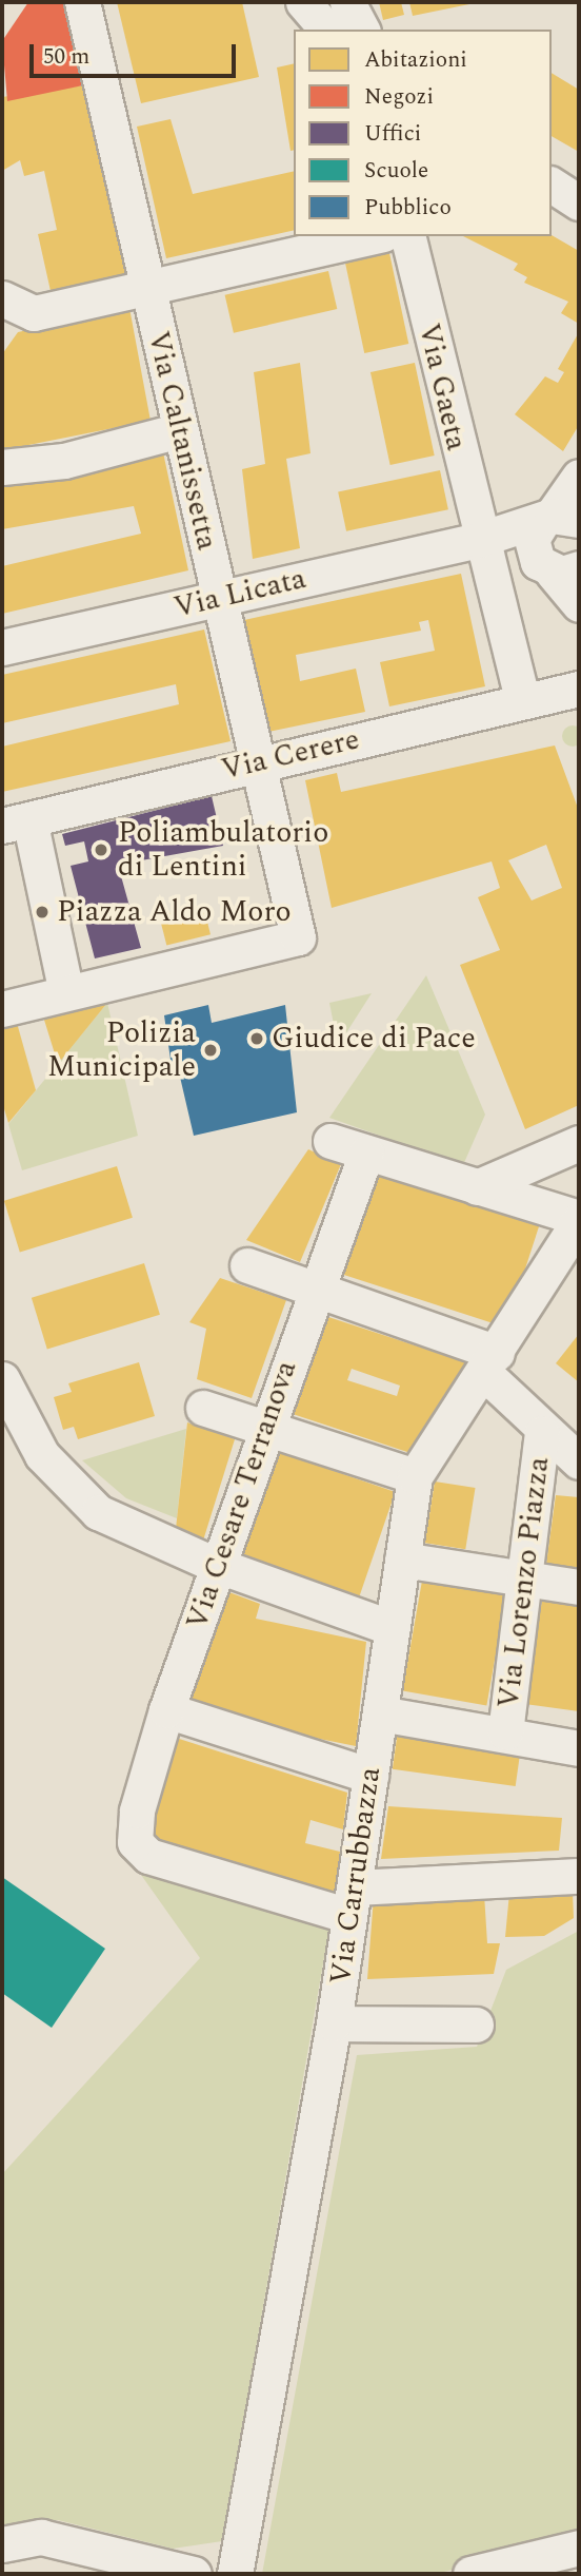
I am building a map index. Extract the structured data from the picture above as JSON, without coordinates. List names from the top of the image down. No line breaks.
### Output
{"streets":{"street":["Via Gaeta","Via Caltanissetta","Via Licata","Via Cerere","Via Cesare Terranova","Via Lorenzo Piazza","Via Carrubbazza"]},"crossings":[["Via Gaeta","Via Licata"],["Via Gaeta","Via Cerere"],["Via Caltanissetta","Via Licata"],["Via Caltanissetta","Via Cerere"],["Via Cesare Terranova","Via Carrubbazza"]],"places":["Poliambulatorio di Lentini","Piazza Aldo Moro","Giudice di Pace","Polizia Municipale"],"legend":["Abitazioni","Negozi","Uffici","Scuole","Pubblico"],"scale_bar":"50 m"}
